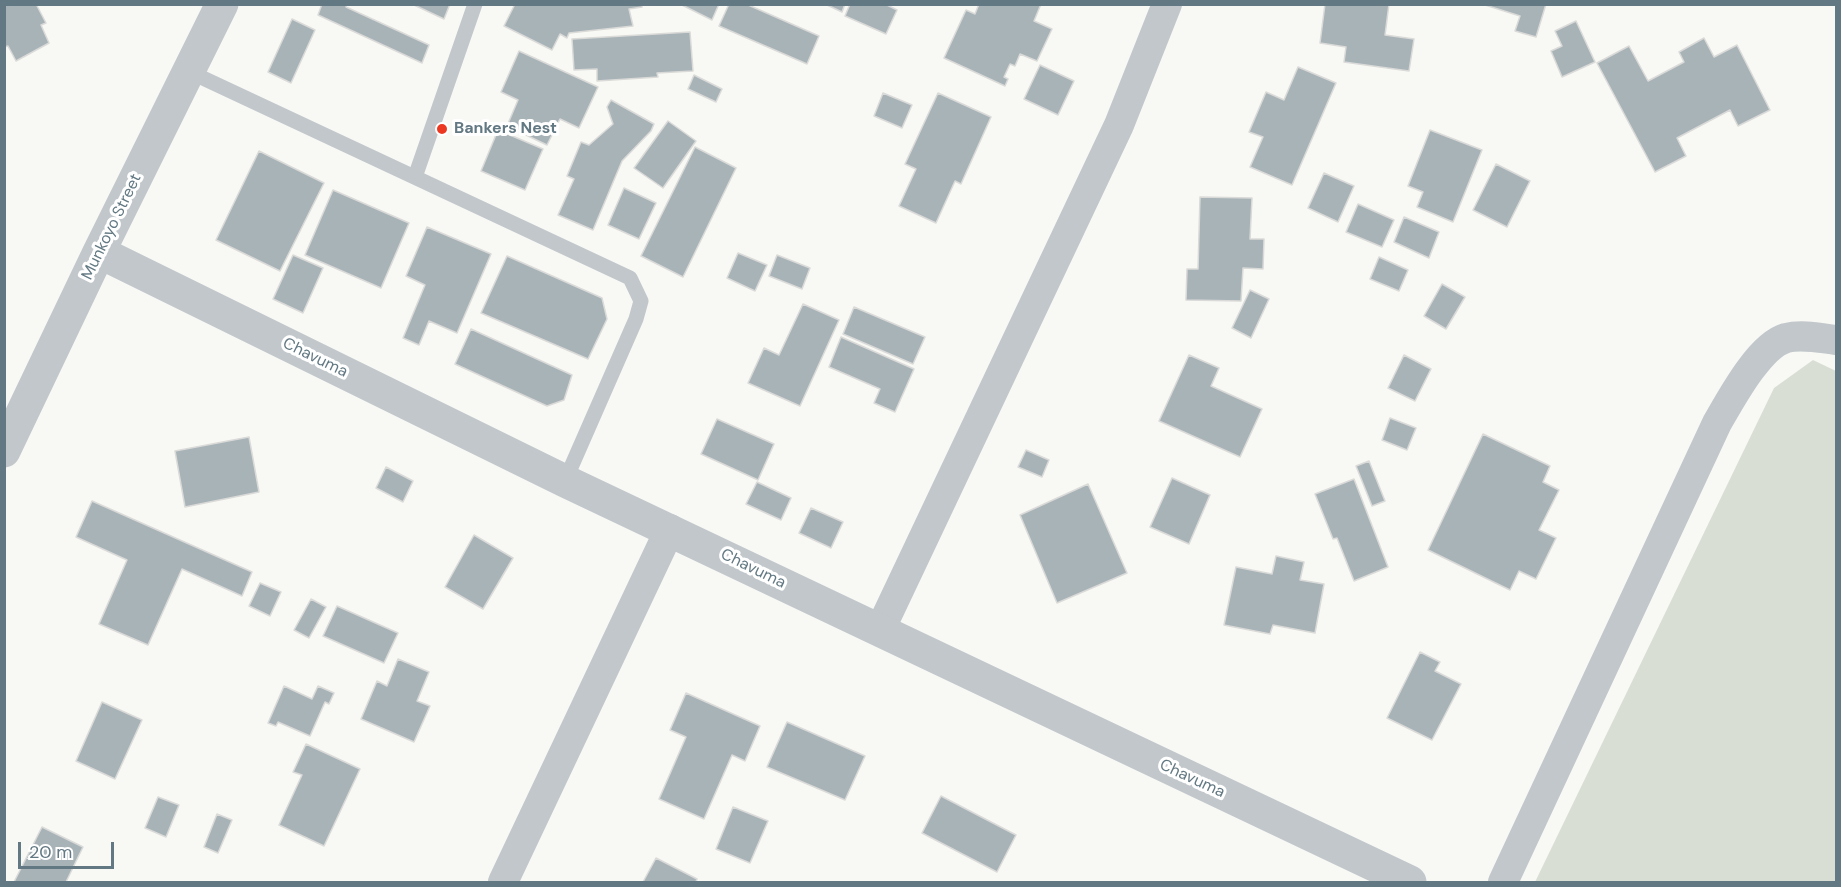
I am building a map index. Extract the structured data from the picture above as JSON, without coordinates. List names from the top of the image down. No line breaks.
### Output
{"streets":{"street":["Munkoyo Street","Chavuma"]},"crossings":[["Munkoyo Street","Chavuma"]],"places":["Bankers Nest"],"scale_bar":"20 m"}
